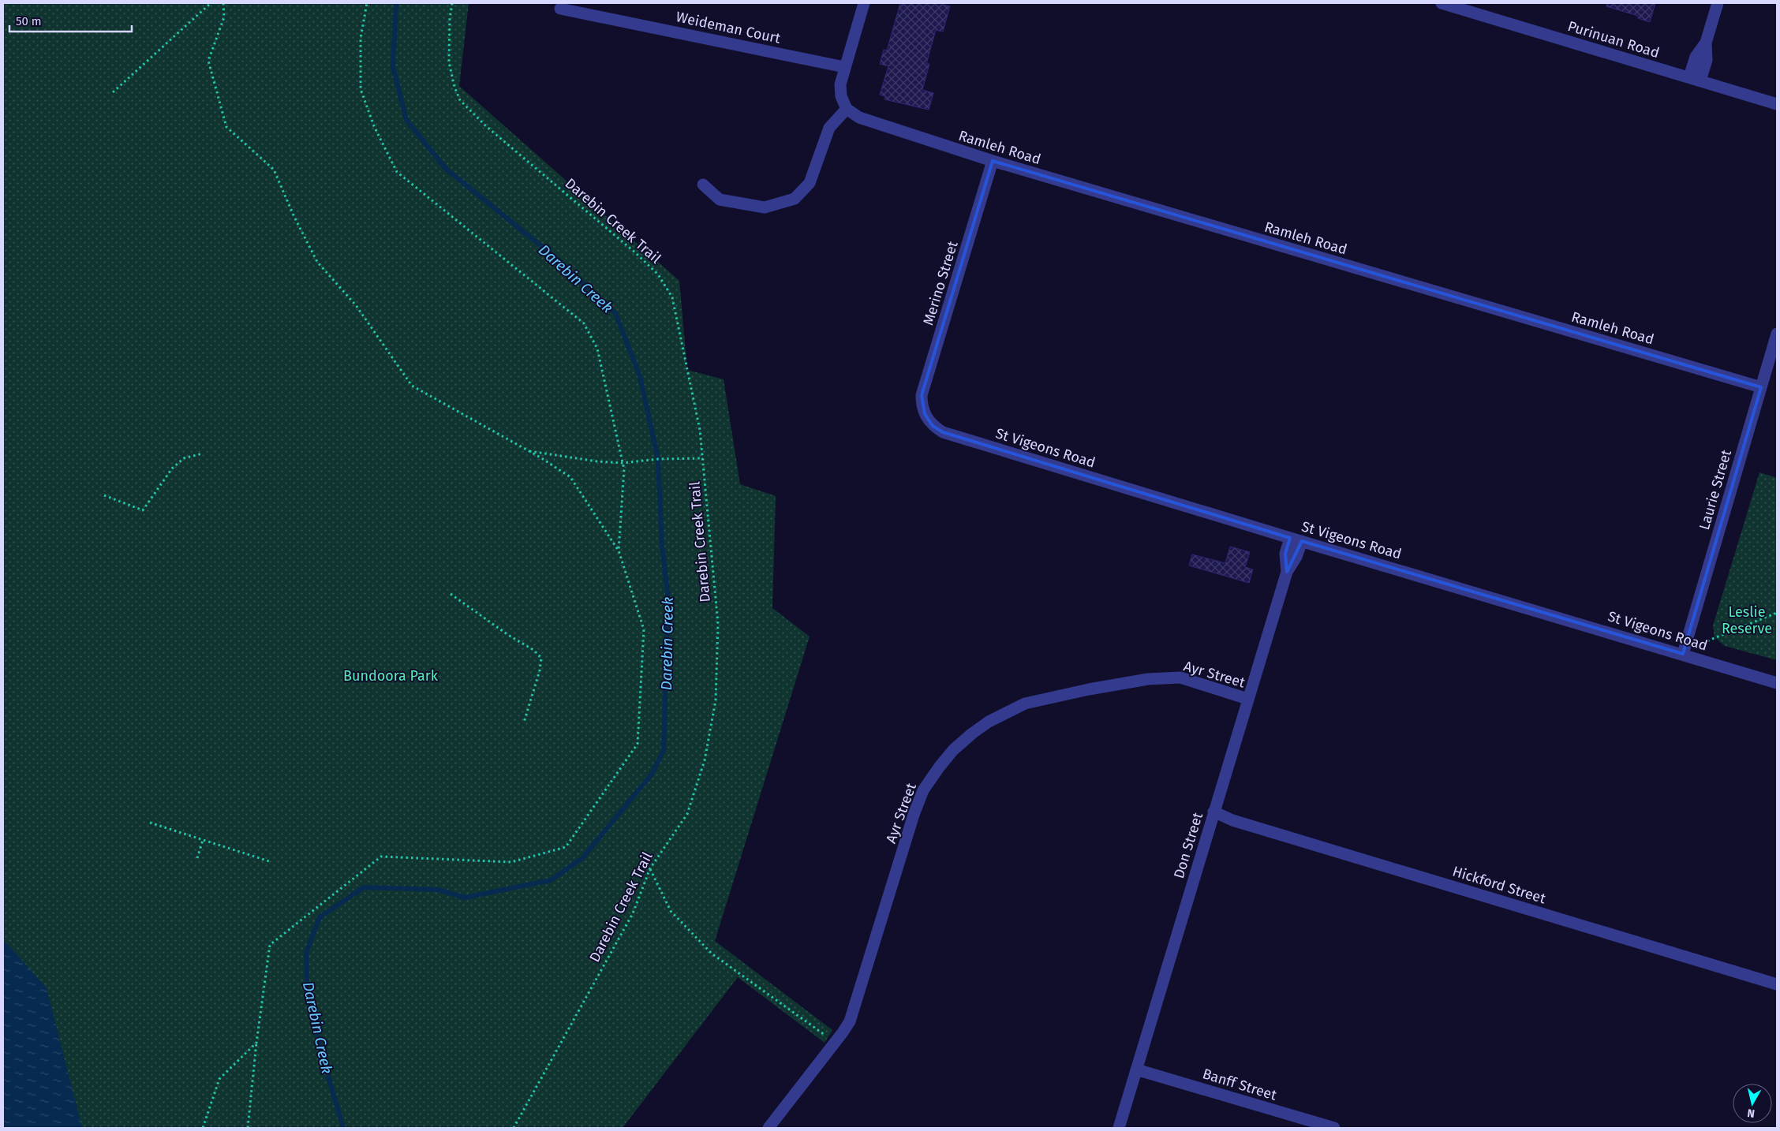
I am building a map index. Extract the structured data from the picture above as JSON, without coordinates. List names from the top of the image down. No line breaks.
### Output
{"streets":{"street":["Weideman Court","Purinuan Road","Ramleh Road","Merino Street","St Vigeons Road","Laurie Street","Ayr Street","Don Street","Hickford Street","Banff Street"],"path":["Darebin Creek Trail"]},"crossings":[["Ramleh Road","Merino Street"],["Ramleh Road","Laurie Street"],["Merino Street","St Vigeons Road"],["St Vigeons Road","Laurie Street"],["St Vigeons Road","Don Street"],["Ayr Street","Don Street"],["Don Street","Hickford Street"],["Don Street","Banff Street"]],"water":["Darebin Creek"],"parks":["Leslie Reserve","Bundoora Park"],"scale_bar":"50 m","north":"bottom"}
